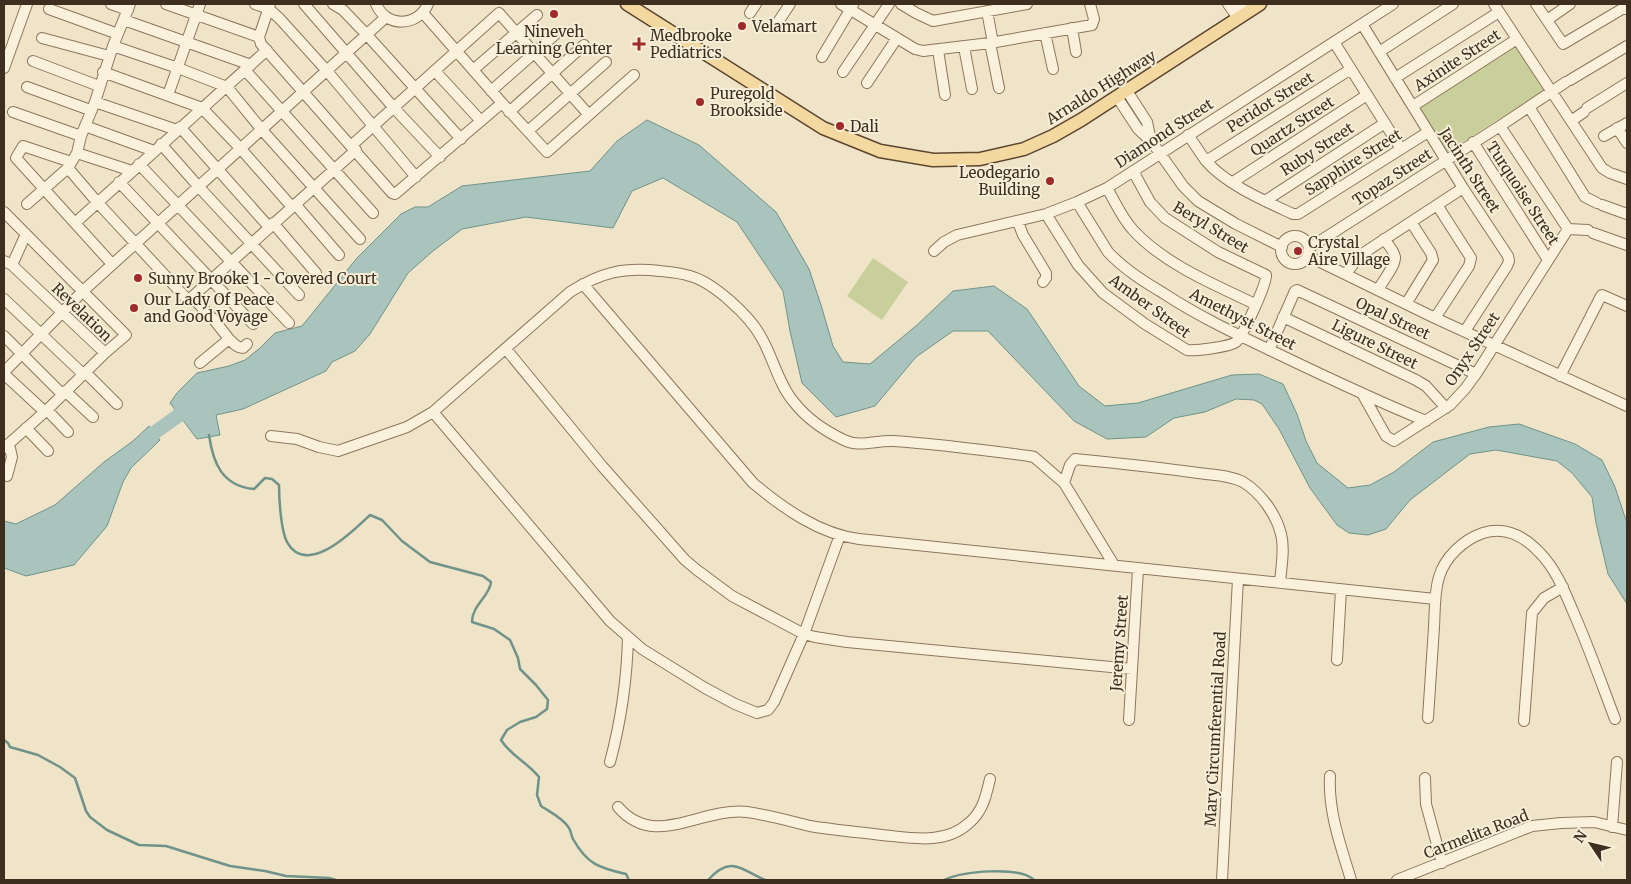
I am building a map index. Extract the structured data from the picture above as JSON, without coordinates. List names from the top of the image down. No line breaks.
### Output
{"streets":{"main road":["Arnaldo Highway"],"street":["Axinite Street","Peridot Street","Quartz Street","Diamond Street","Ruby Street","Sapphire Street","Jacinth Street","Topaz Street","Turquoise Street","Beryl Street","Amber Street","Revelation","Opal Street","Amethyst Street","Ligure Street","Onyx Street","Jeremy Street","Mary Circumferential Road","Carmelita Road"]},"crossings":[["Axinite Street","Jacinth Street"],["Diamond Street","Jacinth Street"],["Diamond Street","Beryl Street"],["Diamond Street","Amber Street"],["Diamond Street","Amethyst Street"],["Ruby Street","Sapphire Street"],["Sapphire Street","Jacinth Street"],["Jacinth Street","Topaz Street"],["Topaz Street","Turquoise Street"],["Turquoise Street","Onyx Street"],["Amber Street","Amethyst Street"],["Opal Street","Ligure Street"],["Opal Street","Onyx Street"],["Amethyst Street","Onyx Street"],["Ligure Street","Onyx Street"]],"places":{"other":["Nineveh Learning Center","Velamart","Puregold Brookside","Dali","Leodegario Building","Crystal Aire Village","Sunny Brooke 1 - Covered Court","Our Lady Of Peace and Good Voyage"],"health":["Medbrooke Pediatrics"]},"north":"top left"}
